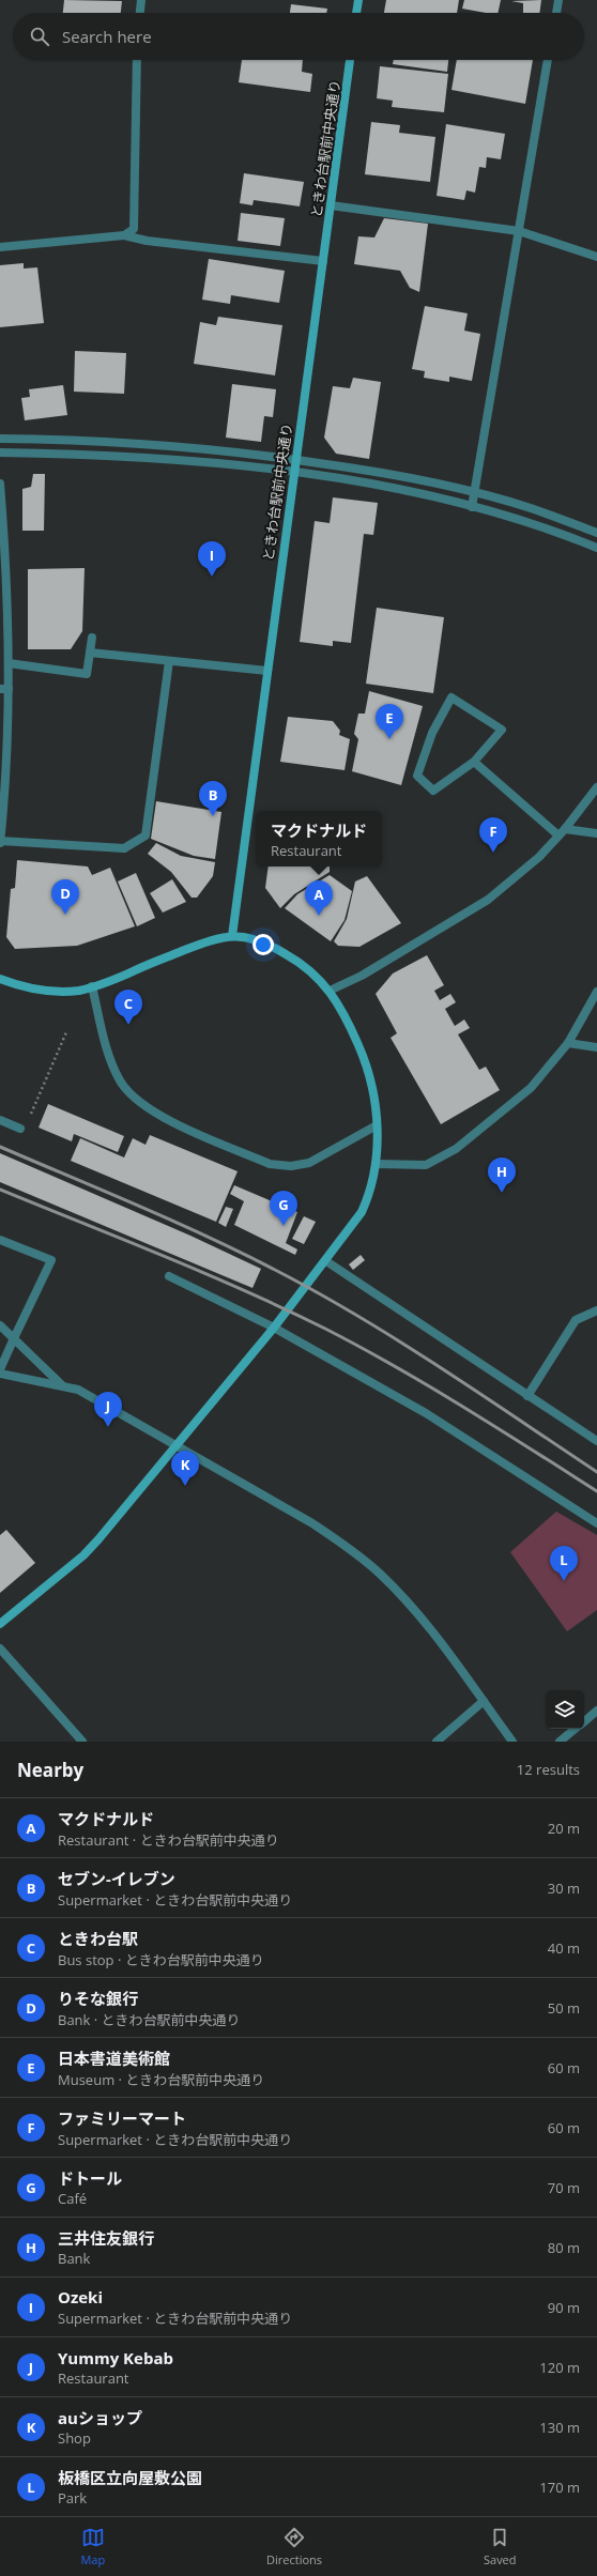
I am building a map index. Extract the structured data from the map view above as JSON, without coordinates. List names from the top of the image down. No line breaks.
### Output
{"streets":{"street":["ときわ台駅前中央通り"]},"page":{"search":"Search here","pins":["I","E","B","F","D","A","C","H","G","J","K","L"],"popup":["マクドナルド","Restaurant"],"heading":["Nearby","12 results"],"list":[{"mark":"A","name":"マクドナルド","note":"Restaurant · ときわ台駅前中央通り","value":"20 m"},{"mark":"B","name":"セブン-イレブン","note":"Supermarket · ときわ台駅前中央通り","value":"30 m"},{"mark":"C","name":"ときわ台駅","note":"Bus stop · ときわ台駅前中央通り","value":"40 m"},{"mark":"D","name":"りそな銀行","note":"Bank · ときわ台駅前中央通り","value":"50 m"},{"mark":"E","name":"日本書道美術館","note":"Museum · ときわ台駅前中央通り","value":"60 m"},{"mark":"F","name":"ファミリーマート","note":"Supermarket · ときわ台駅前中央通り","value":"60 m"},{"mark":"G","name":"ドトール","note":"Café","value":"70 m"},{"mark":"H","name":"三井住友銀行","note":"Bank","value":"80 m"},{"mark":"I","name":"Ozeki","note":"Supermarket · ときわ台駅前中央通り","value":"90 m"},{"mark":"J","name":"Yummy Kebab","note":"Restaurant","value":"120 m"},{"mark":"K","name":"auショップ","note":"Shop","value":"130 m"},{"mark":"L","name":"板橋区立向屋敷公園","note":"Park","value":"170 m"}],"nav":["Map","Directions","Saved"]}}
